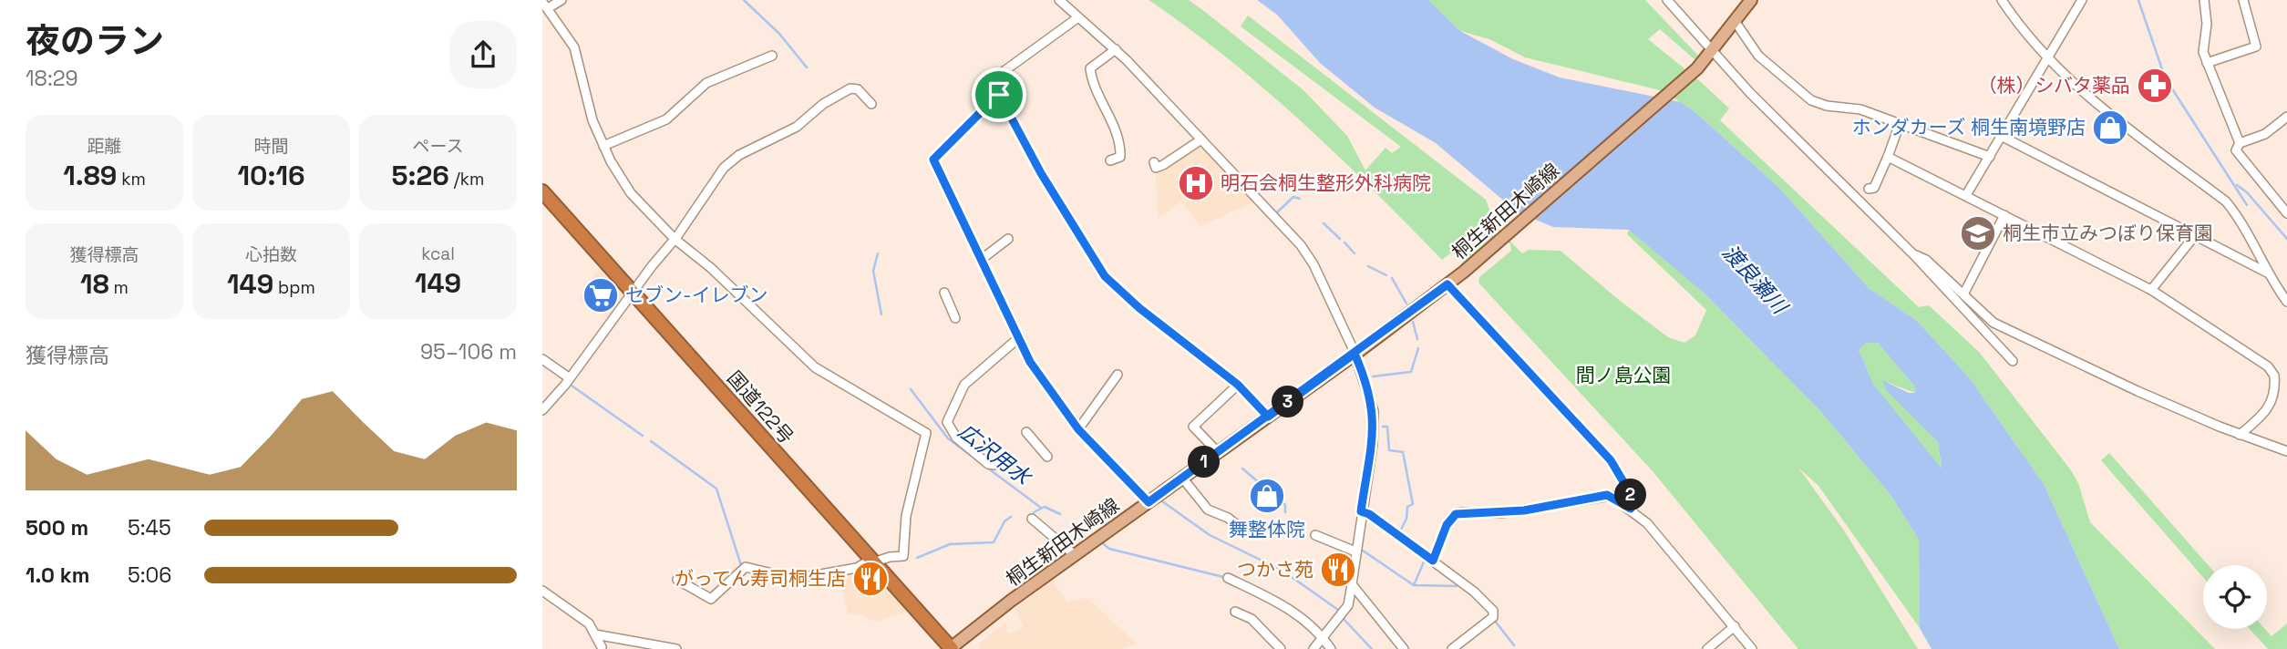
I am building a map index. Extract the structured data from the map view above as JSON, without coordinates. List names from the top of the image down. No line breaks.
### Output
{"streets":{"highway":["国道122号"],"main road":["桐生新田木崎線"]},"crossings":[["桐生新田木崎線","国道122号"]],"water":["渡良瀬川","広沢用水"],"parks":["間ノ島公園"],"places":{"pharmacy":["（株）シバタ薬品"],"shop":["ホンダカーズ 桐生南境野店","舞整体院"],"hospital":["明石会桐生整形外科病院"],"school or university":["桐生市立みつぼり保育園"],"supermarket":["セブン-イレブン"],"restaurant":["つかさ苑","がってん寿司桐生店"]},"page":{"heading":["夜のラン","18:29"],"stats":[["距離","1.89 km"],["時間","10:16"],["ペース","5:26 /km"],["獲得標高","18 m"],["心拍数","149 bpm"],["kcal","149"]],"chart":["獲得標高","95–106 m"],"pins":["3","1","2"],"list":[{"name":"500 m","note":"5:45"},{"name":"1.0 km","note":"5:06"}]}}
